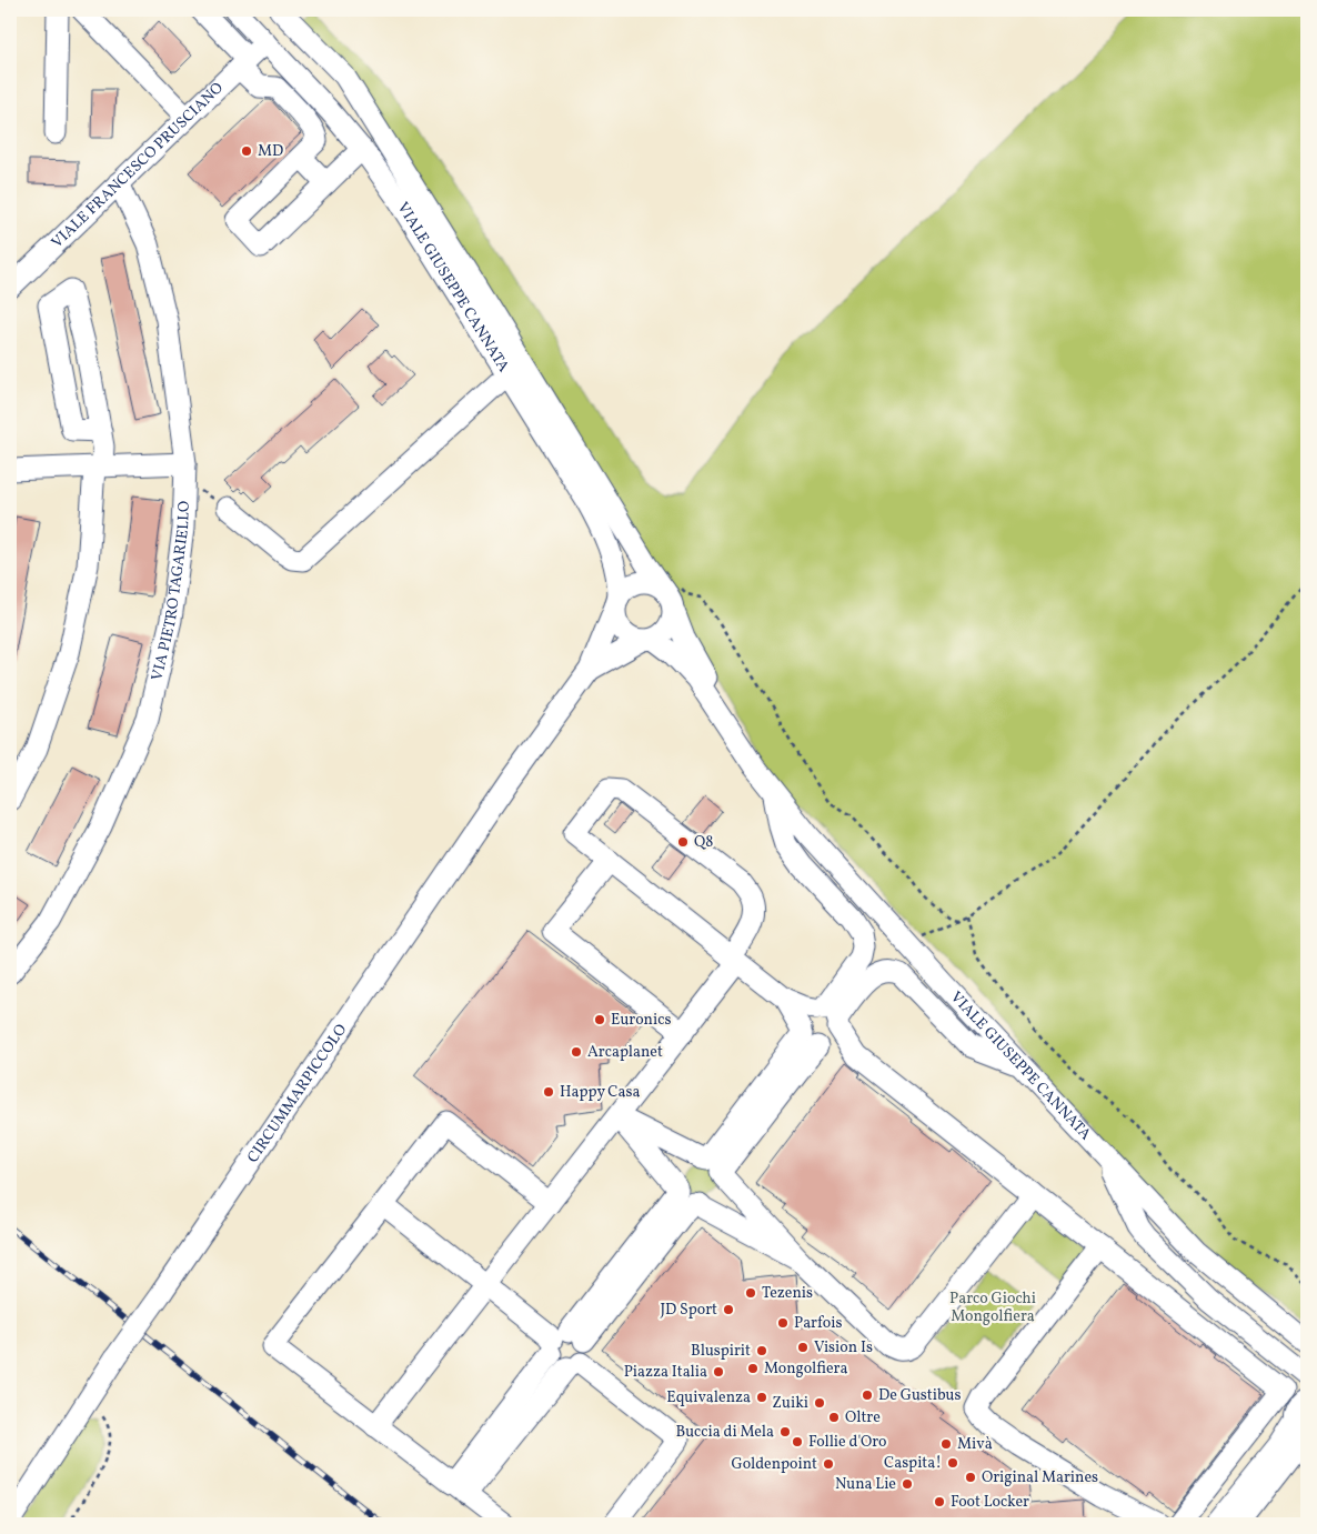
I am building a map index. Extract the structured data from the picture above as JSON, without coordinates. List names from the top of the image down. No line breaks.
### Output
{"streets":{"street":["VIALE FRANCESCO PRUSCIANO","VIALE GIUSEPPE CANNATA","VIA PIETRO TAGARIELLO","CIRCUMMARPICCOLO"]},"crossings":[["VIALE FRANCESCO PRUSCIANO","VIALE GIUSEPPE CANNATA"],["VIALE FRANCESCO PRUSCIANO","VIA PIETRO TAGARIELLO"],["VIALE GIUSEPPE CANNATA","CIRCUMMARPICCOLO"]],"parks":["Parco Giochi Mongolfiera"],"places":["MD","Q8","Euronics","Arcaplanet","Happy Casa","Tezenis","JD Sport","Parfois","Vision Is","Bluspirit","Mongolfiera","Piazza Italia","De Gustibus","Equivalenza","Zuiki","Oltre","Buccia di Mela","Follie d'Oro","Mivà","Caspita!","Goldenpoint","Original Marines","Nuna Lie","Foot Locker"]}
